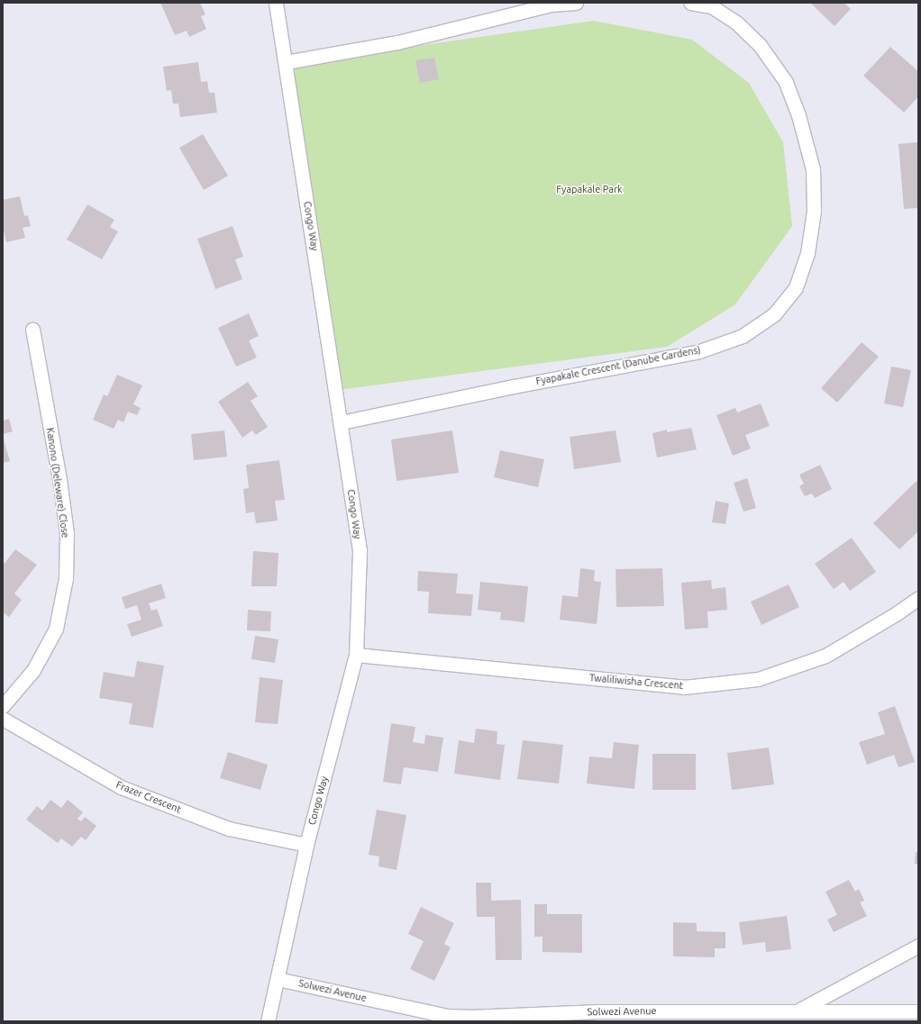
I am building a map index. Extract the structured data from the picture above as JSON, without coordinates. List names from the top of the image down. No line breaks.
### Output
{"streets":{"street":["Congo Way","Fyapakale Crescent (Danube Gardens)","Kanono (Deleware) Close","Twaliliwisha Crescent","Frazer Crescent","Solwezi Avenue"]},"crossings":[["Congo Way","Fyapakale Crescent (Danube Gardens)"],["Congo Way","Twaliliwisha Crescent"],["Congo Way","Frazer Crescent"],["Congo Way","Solwezi Avenue"]],"parks":["Fyapakale Park"]}
